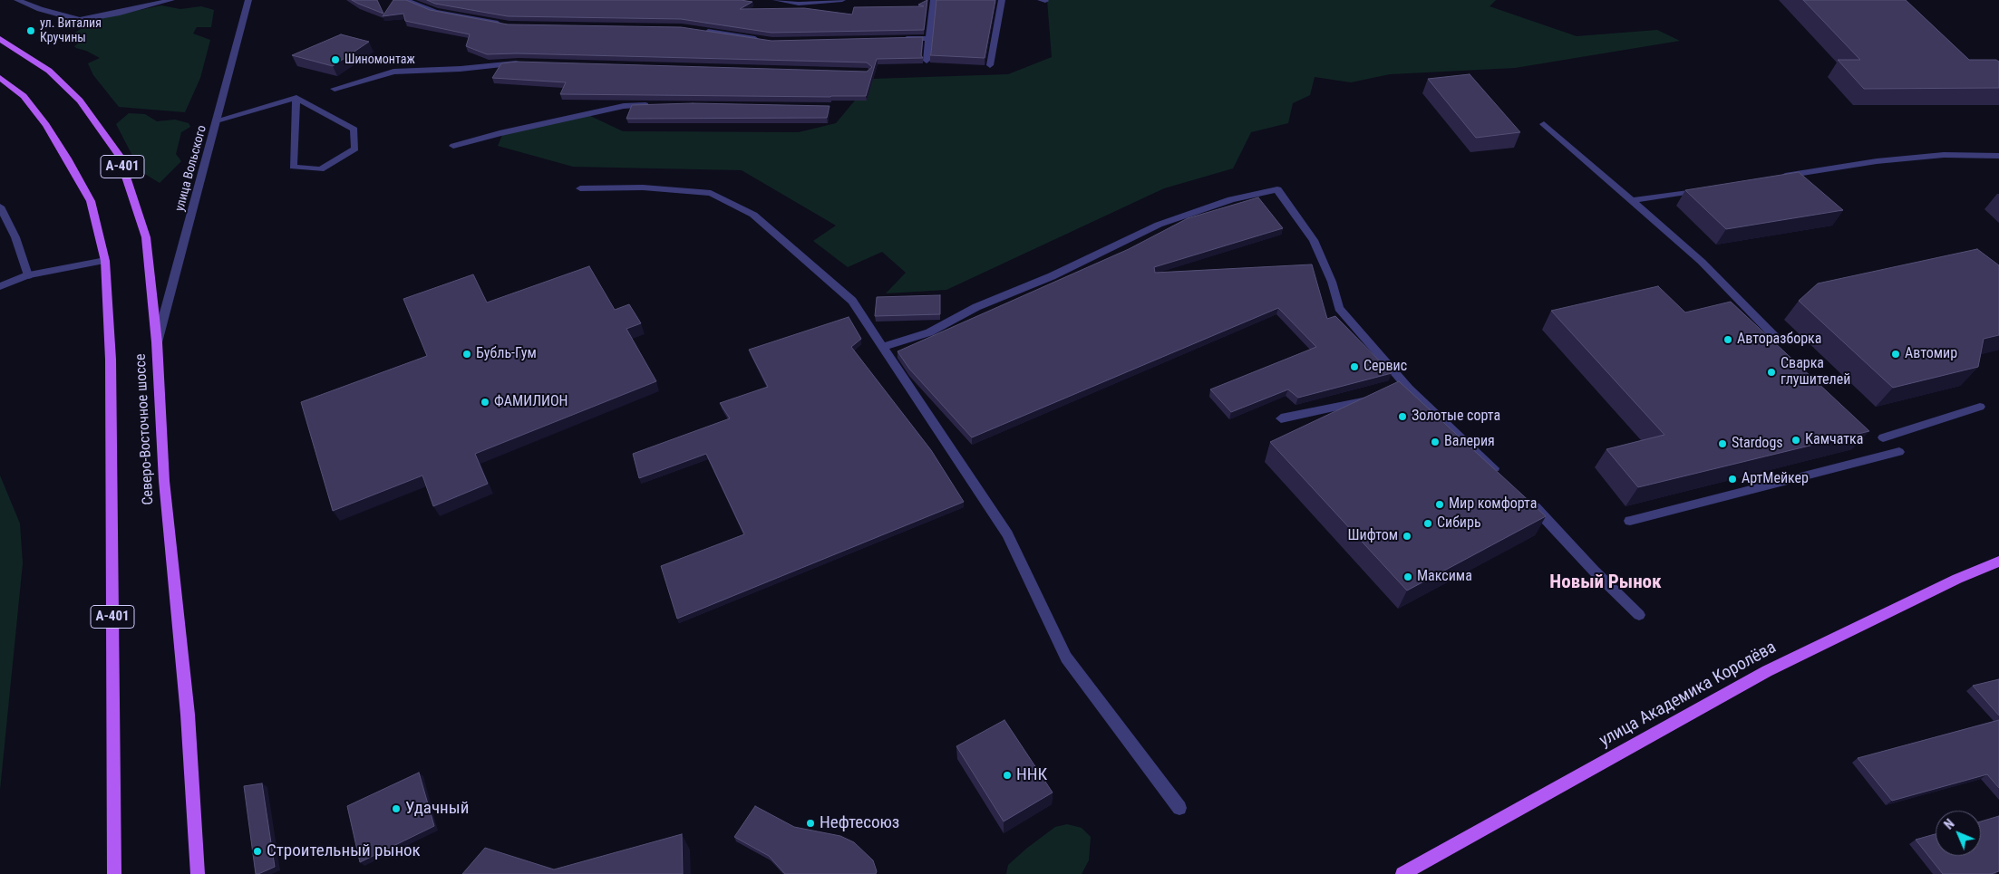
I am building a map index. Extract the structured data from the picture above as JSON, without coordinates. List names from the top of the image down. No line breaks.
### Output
{"streets":{"main road":["А-401","Северо-Восточное шоссе","улица Академика Королёва"],"street":["улица Вольского"]},"crossings":[["улица Вольского","Северо-Восточное шоссе"]],"districts":["Новый Рынок"],"places":["ул. Виталия Кручины","Шиномонтаж","Авторазборка","Бубль-Гум","Автомир","Сервис","Сварка глушителей","ФАМИЛИОН","Золотые сорта","Камчатка","Валерия","Stardogs","АртМейкер","Мир комфорта","Сибирь","Шифтом","Максима","ННК","Удачный","Нефтесоюз","Строительный рынок"],"north":"top left"}
